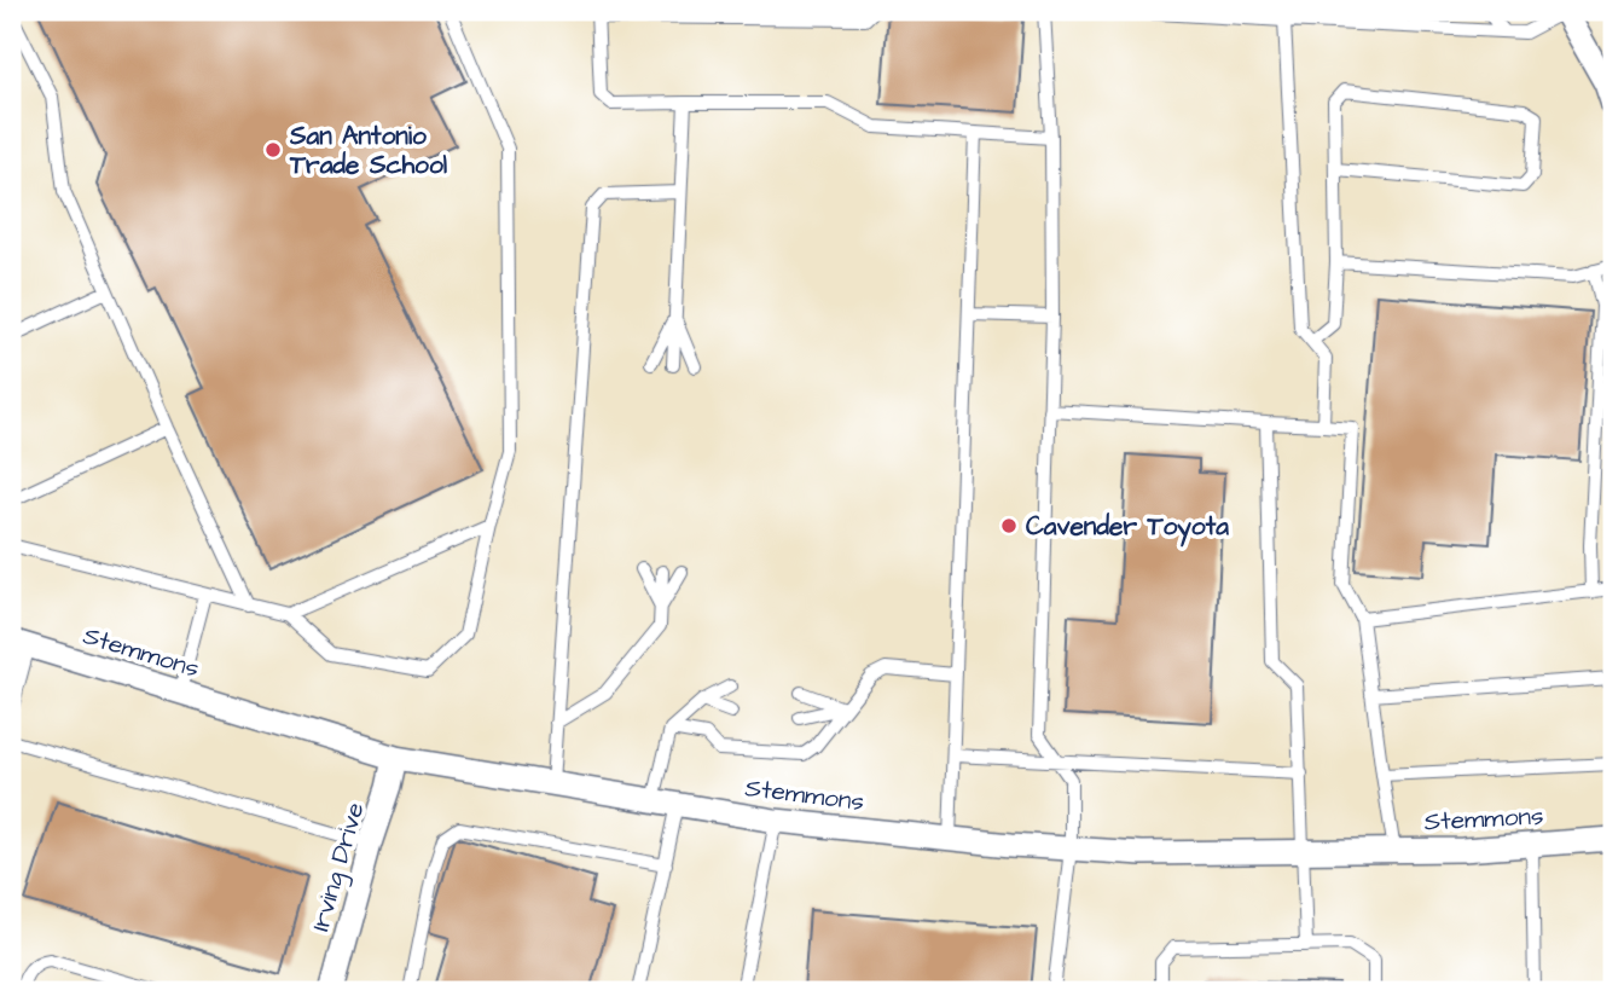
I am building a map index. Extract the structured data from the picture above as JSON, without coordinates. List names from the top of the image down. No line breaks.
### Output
{"streets":{"street":["Stemmons","Irving Drive"]},"crossings":[["Stemmons","Irving Drive"]],"places":["San Antonio Trade School","Cavender Toyota"]}
